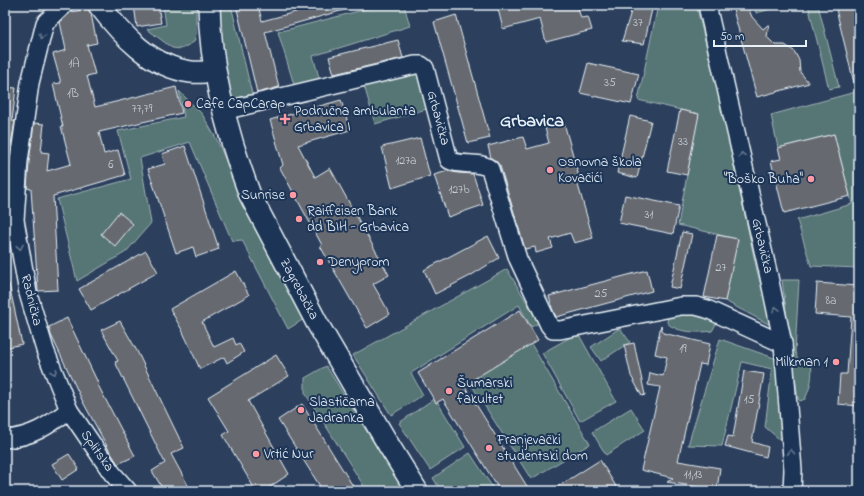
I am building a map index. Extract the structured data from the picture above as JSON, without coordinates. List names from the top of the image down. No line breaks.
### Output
{"streets":{"main road":["Zagrebačka"],"street":["Grbavička","Radnička","Splitska"]},"crossings":[["Grbavička","Zagrebačka"],["Radnička","Splitska"]],"one_way":["Grbavička","Radnička"],"districts":["Grbavica"],"places":{"other":["Cafe CapCarap","Osnovna škola Kovačići","\"Boško Buha\"","Sunrise","Raiffeisen Bank dd BIH - Grbavica","Denyprom","Milkman 1","Šumarski fakultet","Slastičarna Jadranka","Franjevački studentski dom","Vrtić Nur"],"health":["Područna ambulanta Grbavica I"]},"house_numbers":["37","1A","35","1B","77,79","33","127a","6","127b","31","27","25","8a","19","15","11,13"],"scale_bar":"50 m"}
